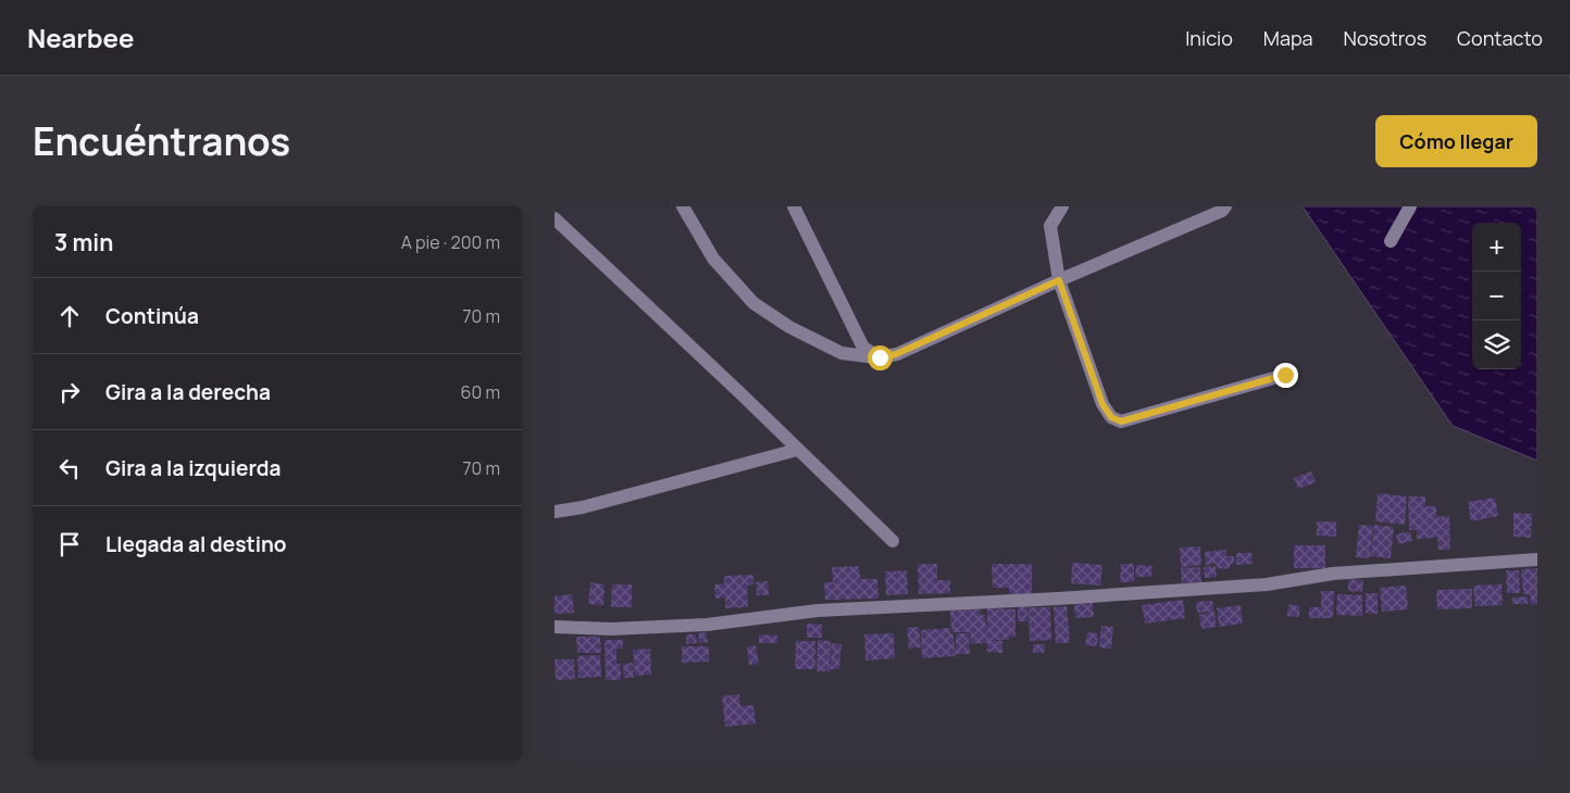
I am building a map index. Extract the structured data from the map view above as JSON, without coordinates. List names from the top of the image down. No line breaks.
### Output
{"page":{"header":"Nearbee","nav":["Inicio","Mapa","Nosotros","Contacto"],"title":"Encuéntranos","buttons":"Cómo llegar","heading":["3 min","A pie · 200 m"],"map_buttons":["+","−"],"list":[["Continúa","70 m"],["Gira a la derecha","60 m"],["Gira a la izquierda","70 m"],"Llegada al destino"]}}
